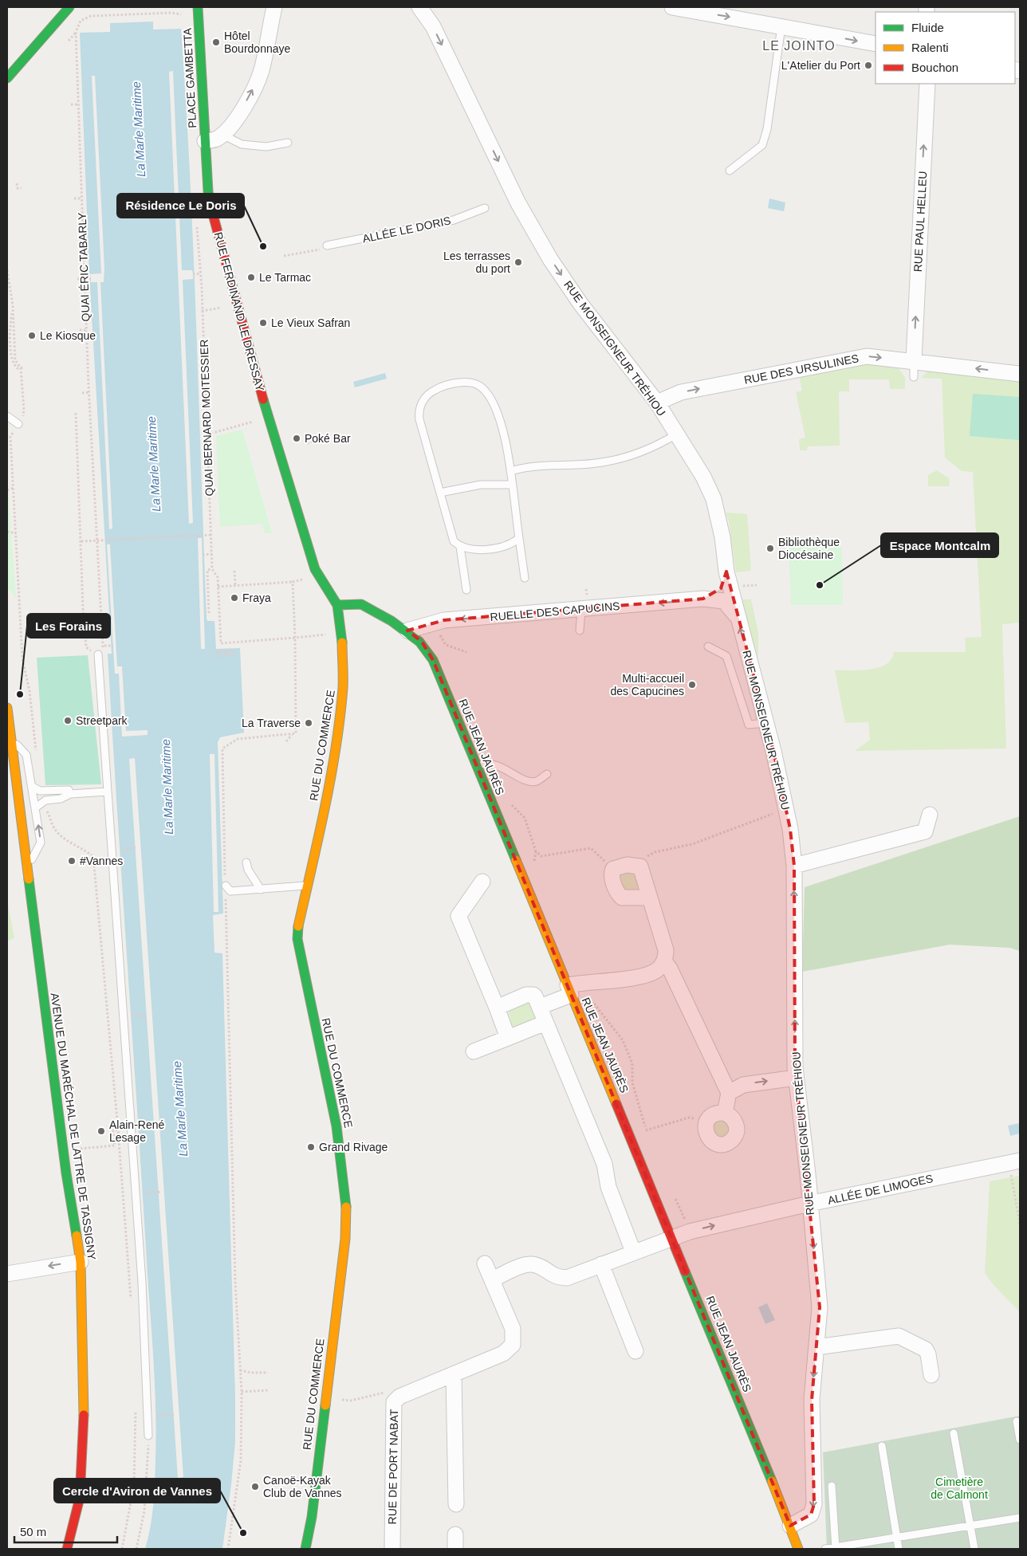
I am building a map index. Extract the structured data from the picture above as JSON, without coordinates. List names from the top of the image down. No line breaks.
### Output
{"streets":{"main road":["PLACE GAMBETTA","RUE FERDINAND LE DRESSAY","RUE DU COMMERCE","RUE JEAN JAURÈS","AVENUE DU MARÉCHAL DE LATTRE DE TASSIGNY"],"street":["RUE PAUL HELLEU","RUE MONSEIGNEUR TRÉHIOU","RUE DES URSULINES","RUELLE DES CAPUCINS","ALLÉE DE LIMOGES","RUE DE PORT NABAT"],"lane":["ALLÉE LE DORIS"],"path":["QUAI ÉRIC TABARLY","QUAI BERNARD MOITESSIER"]},"crossings":[["PLACE GAMBETTA","RUE FERDINAND LE DRESSAY"],["RUE PAUL HELLEU","RUE DES URSULINES"],["RUE FERDINAND LE DRESSAY","RUE DU COMMERCE"],["RUE FERDINAND LE DRESSAY","RUE JEAN JAURÈS"],["RUE MONSEIGNEUR TRÉHIOU","RUE DES URSULINES"],["RUE MONSEIGNEUR TRÉHIOU","RUELLE DES CAPUCINS"],["RUE MONSEIGNEUR TRÉHIOU","RUE JEAN JAURÈS"],["RUE MONSEIGNEUR TRÉHIOU","ALLÉE DE LIMOGES"],["RUELLE DES CAPUCINS","RUE JEAN JAURÈS"],["RUE DU COMMERCE","RUE JEAN JAURÈS"],["RUE JEAN JAURÈS","ALLÉE DE LIMOGES"],["ALLÉE DE LIMOGES","RUE DE PORT NABAT"]],"one_way":["RUE PAUL HELLEU","RUELLE DES CAPUCINS"],"districts":["LE JOINTO"],"water":["La Marle Maritime"],"parks":["Cimetière de Calmont"],"places":["Hôtel Bourdonnaye","L'Atelier du Port","Résidence Le Doris","Les terrasses du port","Le Tarmac","Le Vieux Safran","Le Kiosque","Poké Bar","Bibliothèque Diocésaine","Espace Montcalm","Fraya","Multi-accueil des Capucines","Les Forains","Streetpark","La Traverse","#Vannes","Alain-René Lesage","Grand Rivage","Canoë-Kayak Club de Vannes","Cercle d'Aviron de Vannes"],"legend":["Fluide","Ralenti","Bouchon"],"scale_bar":"50 m"}
